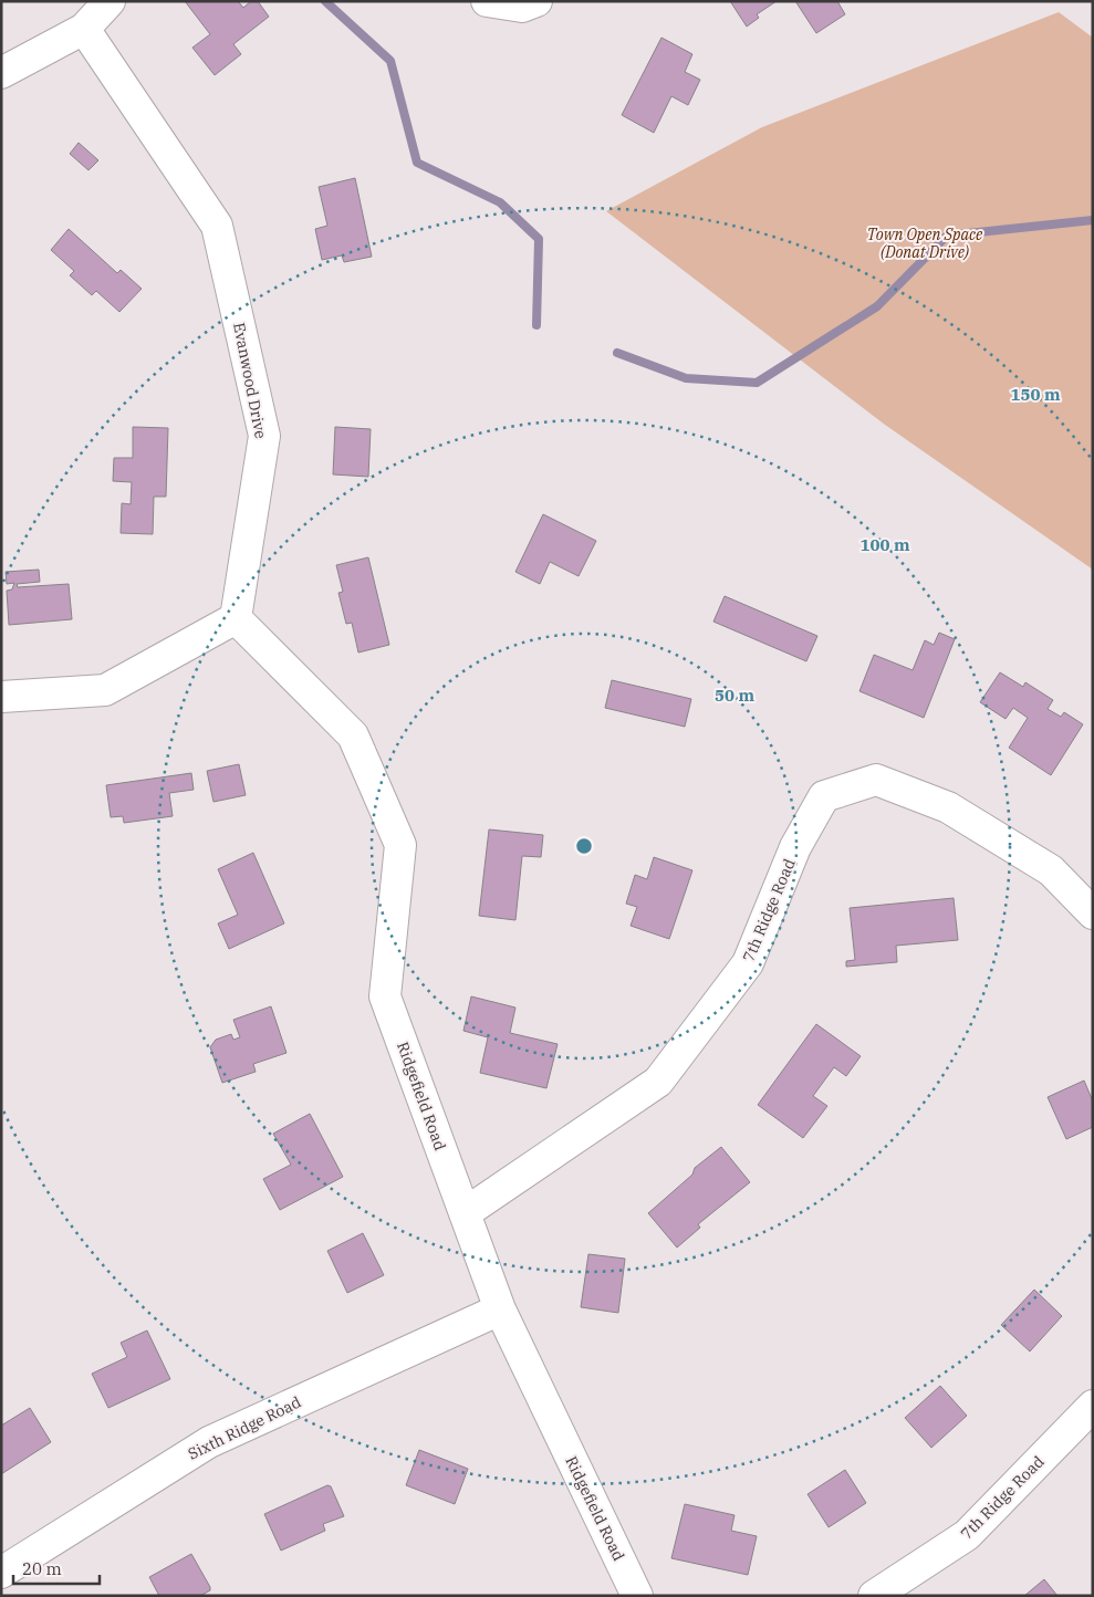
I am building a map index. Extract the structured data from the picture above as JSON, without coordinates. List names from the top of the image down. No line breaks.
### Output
{"streets":{"street":["Evanwood Drive","7th Ridge Road","Ridgefield Road","Sixth Ridge Road"]},"crossings":[["Evanwood Drive","Ridgefield Road"],["7th Ridge Road","Ridgefield Road"],["Ridgefield Road","Sixth Ridge Road"]],"parks":["Town Open Space (Donat Drive)"],"scale_bar":"20 m","rings":["150 m","100 m","50 m"]}
